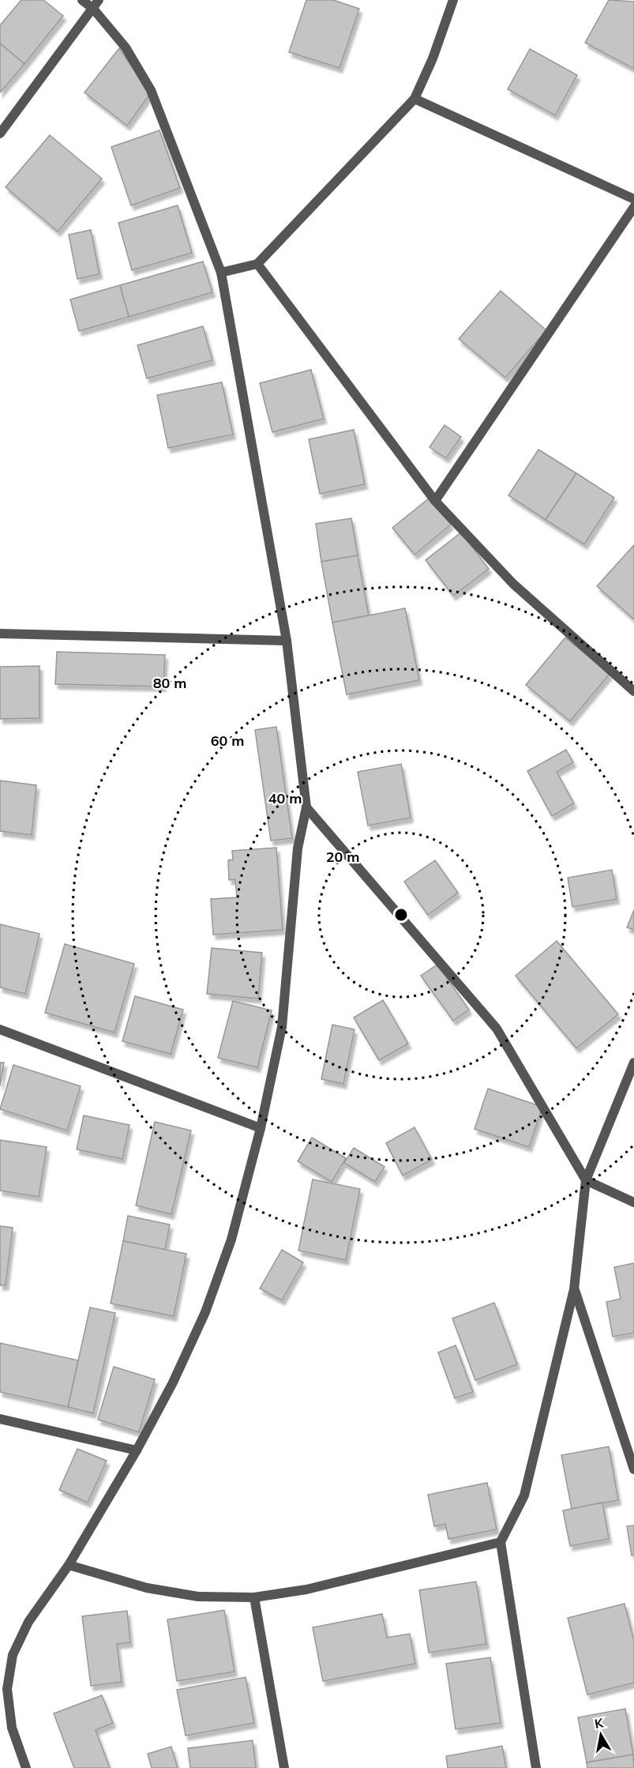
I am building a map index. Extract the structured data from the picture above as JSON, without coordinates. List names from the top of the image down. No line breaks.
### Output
{"north":"top","rings":["80 m","60 m","40 m","20 m"]}
